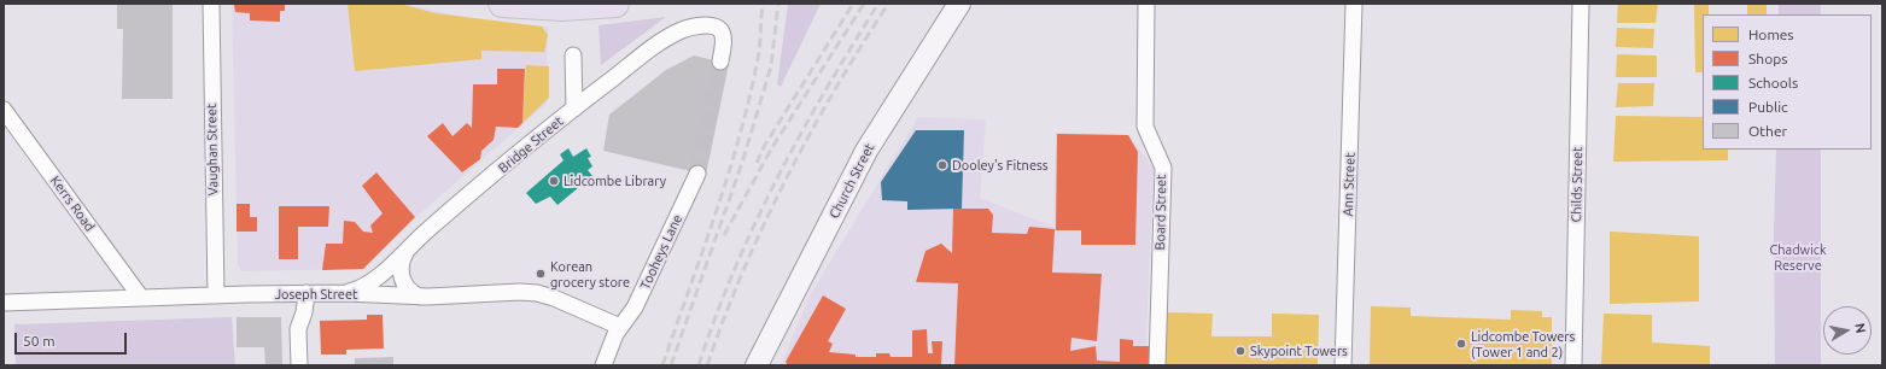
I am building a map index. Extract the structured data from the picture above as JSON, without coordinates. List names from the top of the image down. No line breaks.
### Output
{"streets":{"main road":["Church Street"],"street":["Bridge Street","Vaughan Street","Ann Street","Childs Street","Kerrs Road","Board Street","Tooheys Lane","Joseph Street"]},"crossings":[["Bridge Street","Joseph Street"],["Vaughan Street","Joseph Street"],["Kerrs Road","Joseph Street"],["Tooheys Lane","Joseph Street"]],"parks":["Chadwick Reserve"],"places":["Dooley's Fitness","Lidcombe Library","Korean grocery store","Lidcombe Towers (Tower 1 and 2)","Skypoint Towers"],"legend":["Homes","Shops","Schools","Public","Other"],"scale_bar":"50 m","north":"right"}
